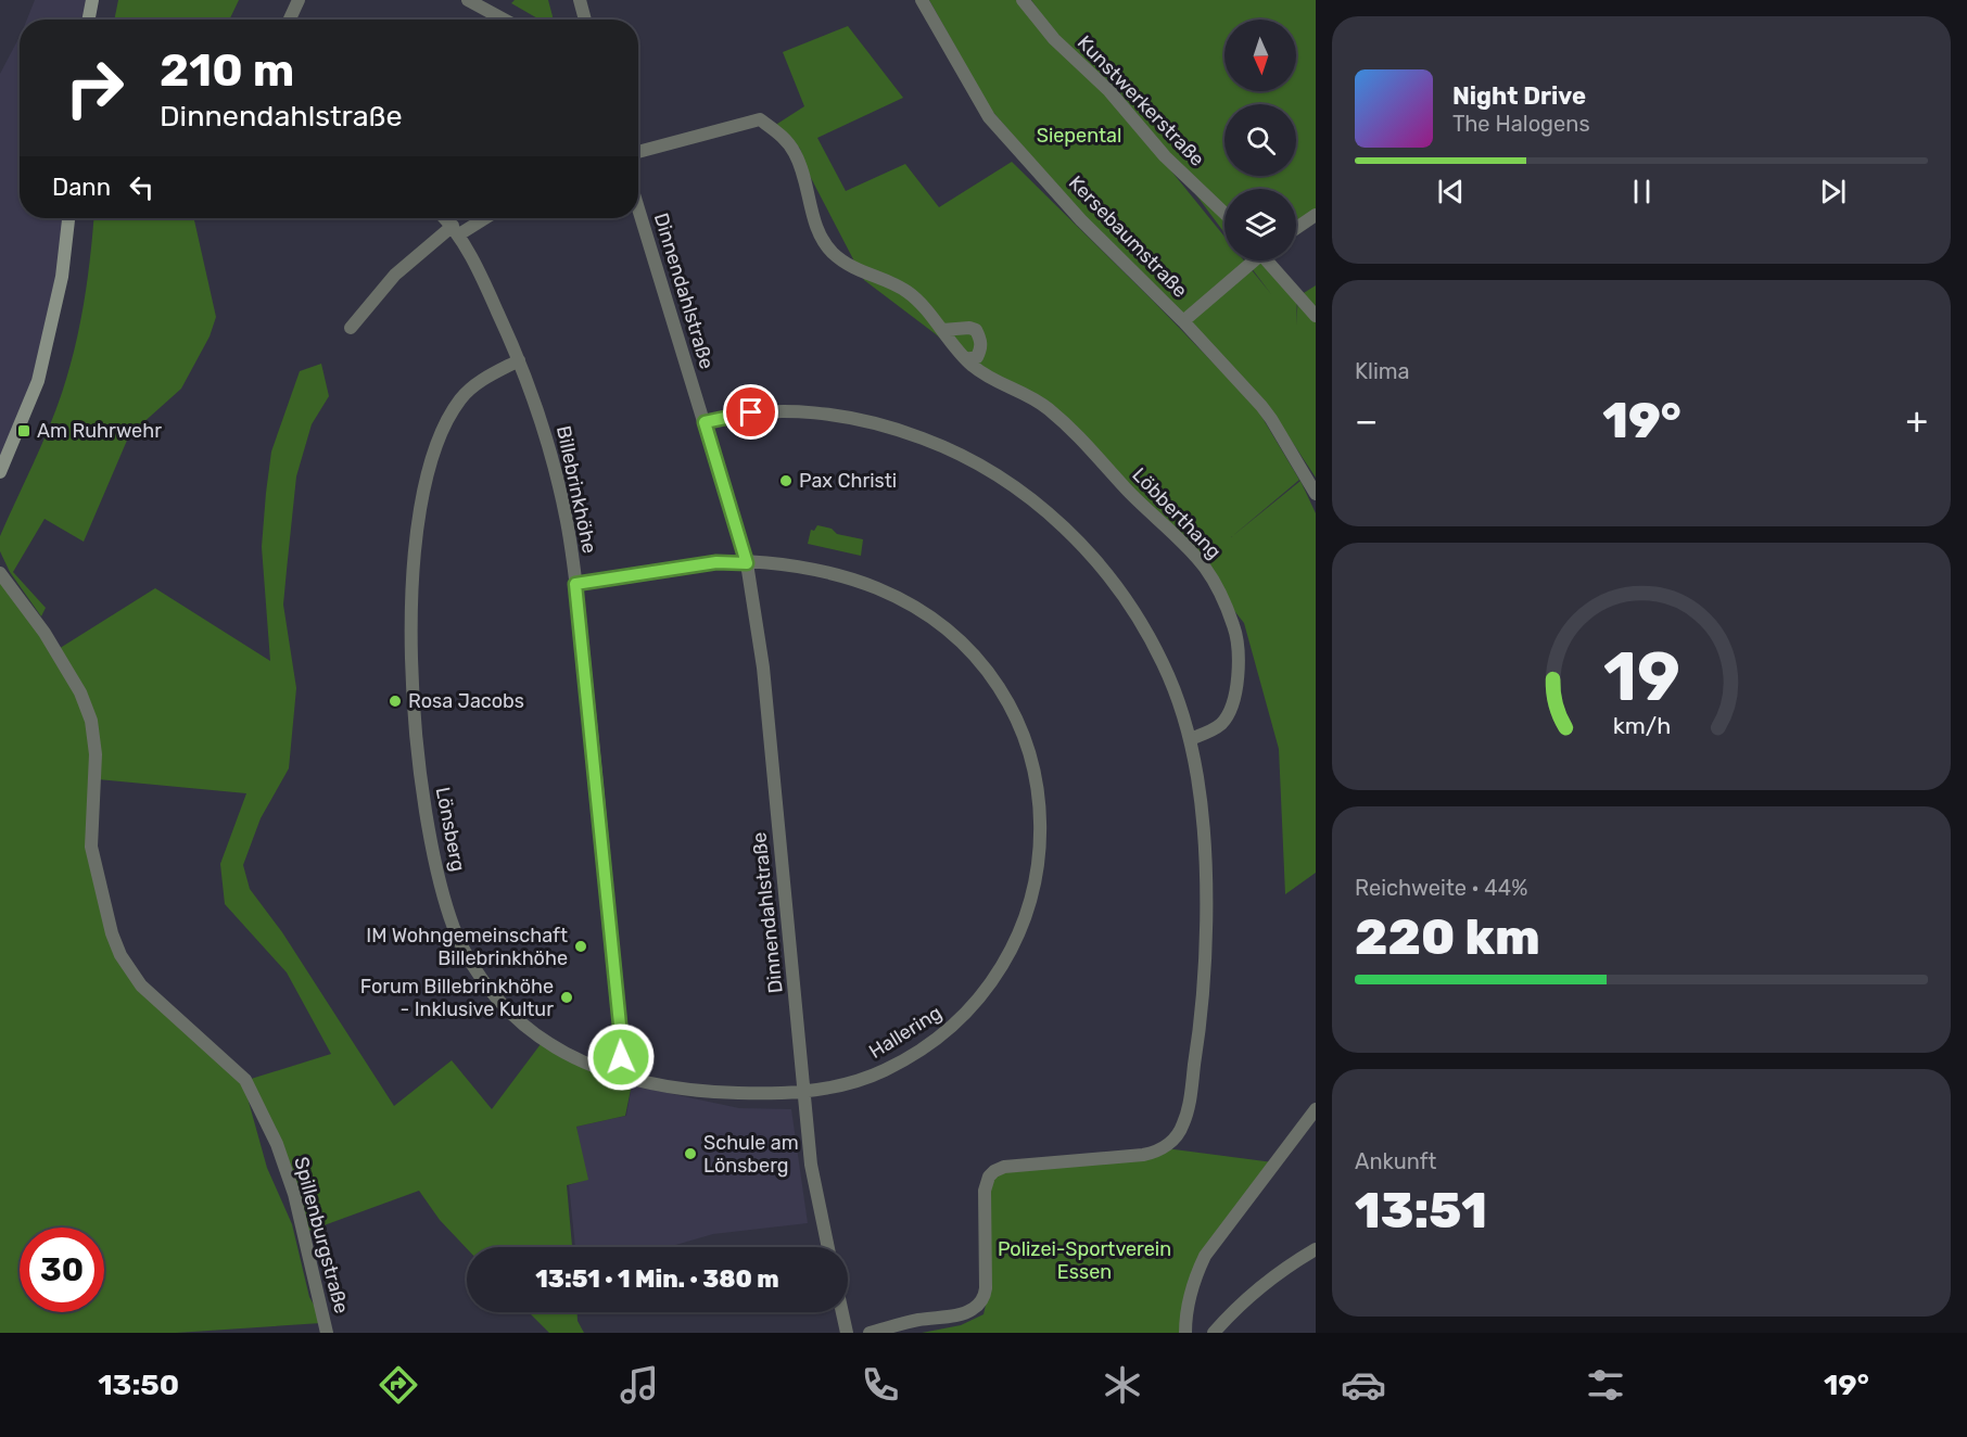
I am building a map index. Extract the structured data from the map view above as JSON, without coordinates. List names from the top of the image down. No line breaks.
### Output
{"streets":{"street":["Kunstwerkerstraße","Kersebaumstraße","Dinnendahlstraße","Billebrinkhöhe","Löbberthang","Lönsberg","Hallering","Spillenburgstraße"]},"crossings":[["Dinnendahlstraße","Lönsberg"],["Dinnendahlstraße","Hallering"],["Billebrinkhöhe","Lönsberg"],["Lönsberg","Hallering"]],"parks":["Siepental","Polizei-Sportverein Essen"],"places":{"transit":["Am Ruhrwehr"],"other":["Pax Christi","Rosa Jacobs","IM Wohngemeinschaft Billebrinkhöhe","Forum Billebrinkhöhe - Inklusive Kultur","Schule am Lönsberg"]},"north":"bottom","page":{"turn":["210 m","Dinnendahlstraße"],"song":["Night Drive","The Halogens"],"then":"Dann","tile":["Klima",["Reichweite · 44%","220 km"],["Ankunft","13:51"]],"heat":["−","19°","+"],"limit":"30","trip":"13:51 · 1 Min. · 380 m","tabs":["13:50","19°"],"gauge":["19","km/h"]}}
